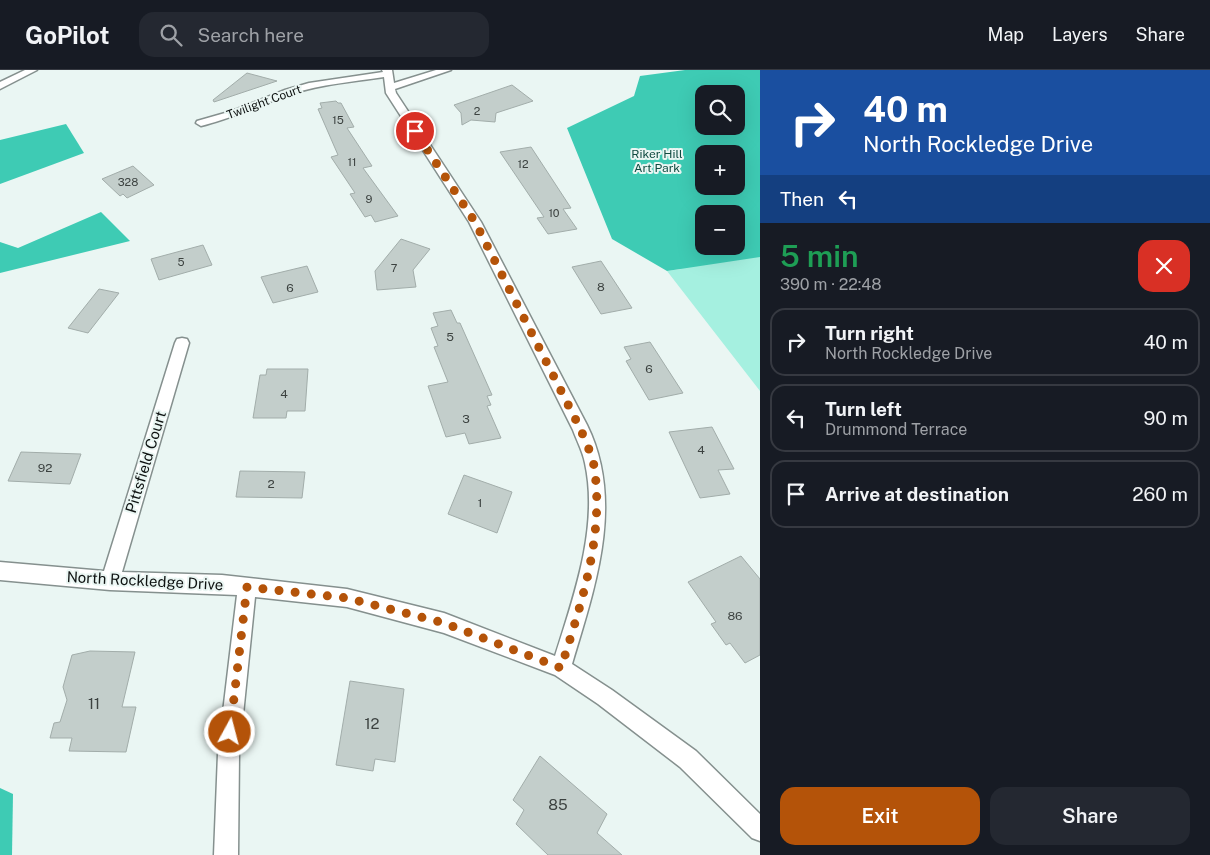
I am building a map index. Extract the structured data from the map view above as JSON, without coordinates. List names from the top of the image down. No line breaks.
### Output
{"streets":{"street":["Twilight Court","Pittsfield Court","North Rockledge Drive"]},"crossings":[["Pittsfield Court","North Rockledge Drive"]],"parks":["Riker Hill Art Park"],"house_numbers":["2","15","11","12","328","9","10","5","7","8","6","5","6","4","3","4","92","2","1","86","11","12","85"],"page":{"header":"GoPilot","search":"Search here","nav":["Map","Layers","Share"],"turn":["40 m","North Rockledge Drive"],"map_buttons":["+","−"],"then":"Then","heading":["5 min","390 m · 22:48"],"list":[{"name":"Turn right","note":"North Rockledge Drive","value":"40 m"},{"name":"Turn left","note":"Drummond Terrace","value":"90 m"},{"name":"Arrive at destination","value":"260 m"}],"buttons":["Exit","Share"]}}
